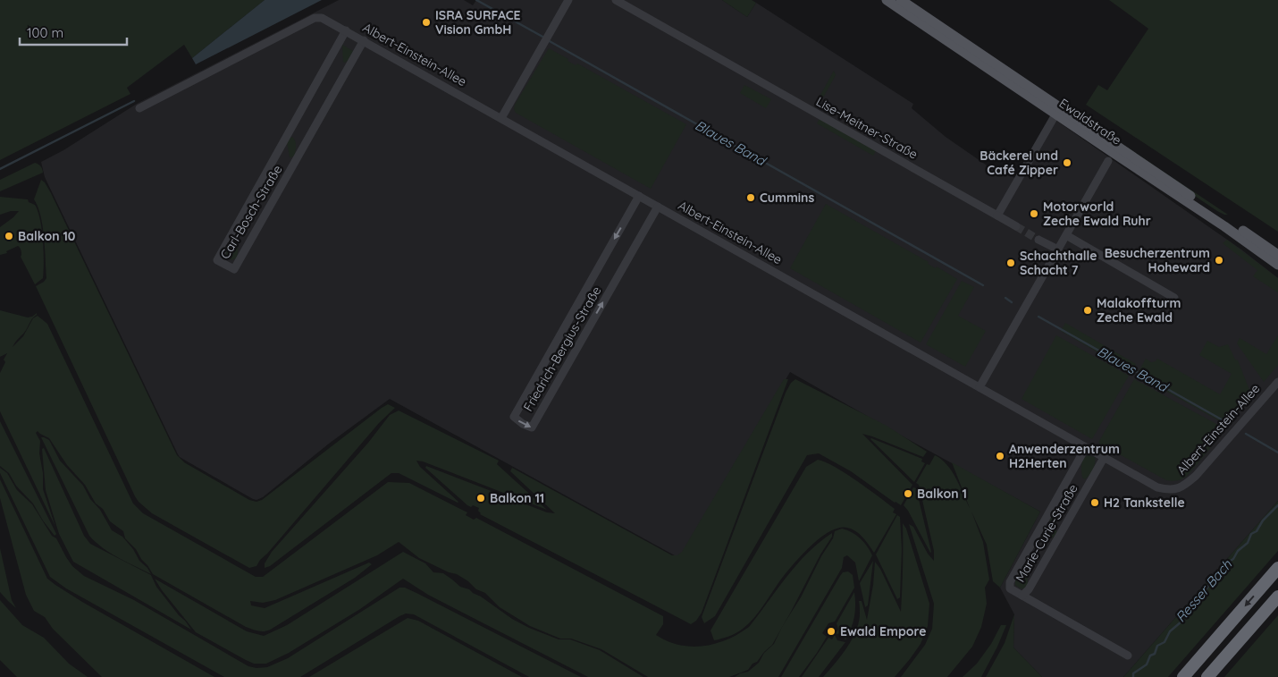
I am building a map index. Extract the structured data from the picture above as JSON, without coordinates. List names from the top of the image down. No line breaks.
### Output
{"streets":{"main road":["Ewaldstraße"],"street":["Albert-Einstein-Allee","Lise-Meitner-Straße","Carl-Bosch-Straße","Friedrich-Bergius-Straße","Marie-Curie-Straße"]},"crossings":[["Albert-Einstein-Allee","Carl-Bosch-Straße"],["Albert-Einstein-Allee","Friedrich-Bergius-Straße"],["Albert-Einstein-Allee","Marie-Curie-Straße"]],"water":["Blaues Band","Resser Bach"],"places":["ISRA SURFACE Vision GmbH","Bäckerei und Café Zipper","Cummins","Motorworld Zeche Ewald Ruhr","Balkon 10","Besucherzentrum Hoheward","Schachthalle Schacht 7","Malakoffturm Zeche Ewald","Anwenderzentrum H2Herten","Balkon 1","Balkon 11","H2 Tankstelle","Ewald Empore"],"scale_bar":"100 m"}
